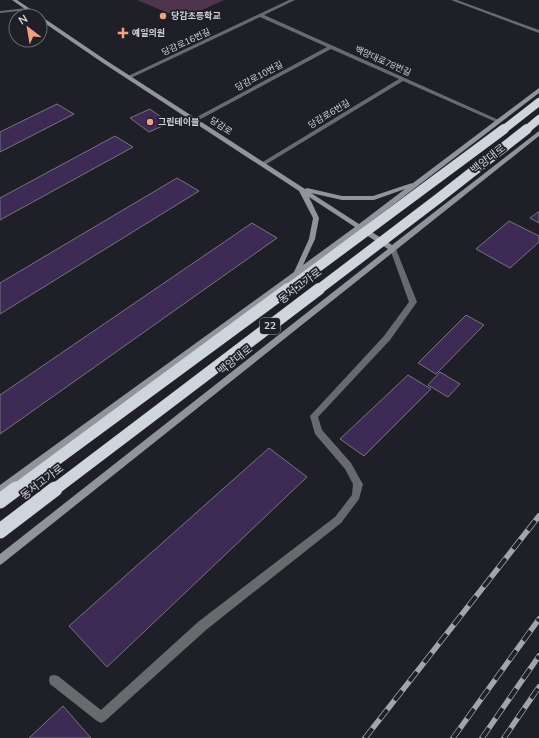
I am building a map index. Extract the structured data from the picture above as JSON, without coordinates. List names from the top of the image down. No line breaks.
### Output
{"streets":{"highway":["동서고가로","22"],"main road":["당감로","백양대로"],"street":["당감로16번길","백양대로78번길","당감로10번길","당감로6번길"]},"crossings":[["당감로16번길","백양대로78번길"],["당감로16번길","당감로"],["백양대로78번길","당감로10번길"],["백양대로78번길","당감로6번길"],["당감로10번길","당감로"],["당감로6번길","당감로"],["당감로","백양대로"]],"places":{"other":["당감초등학교","그린테이블"],"health":["예일의원"]},"north":"top left"}
